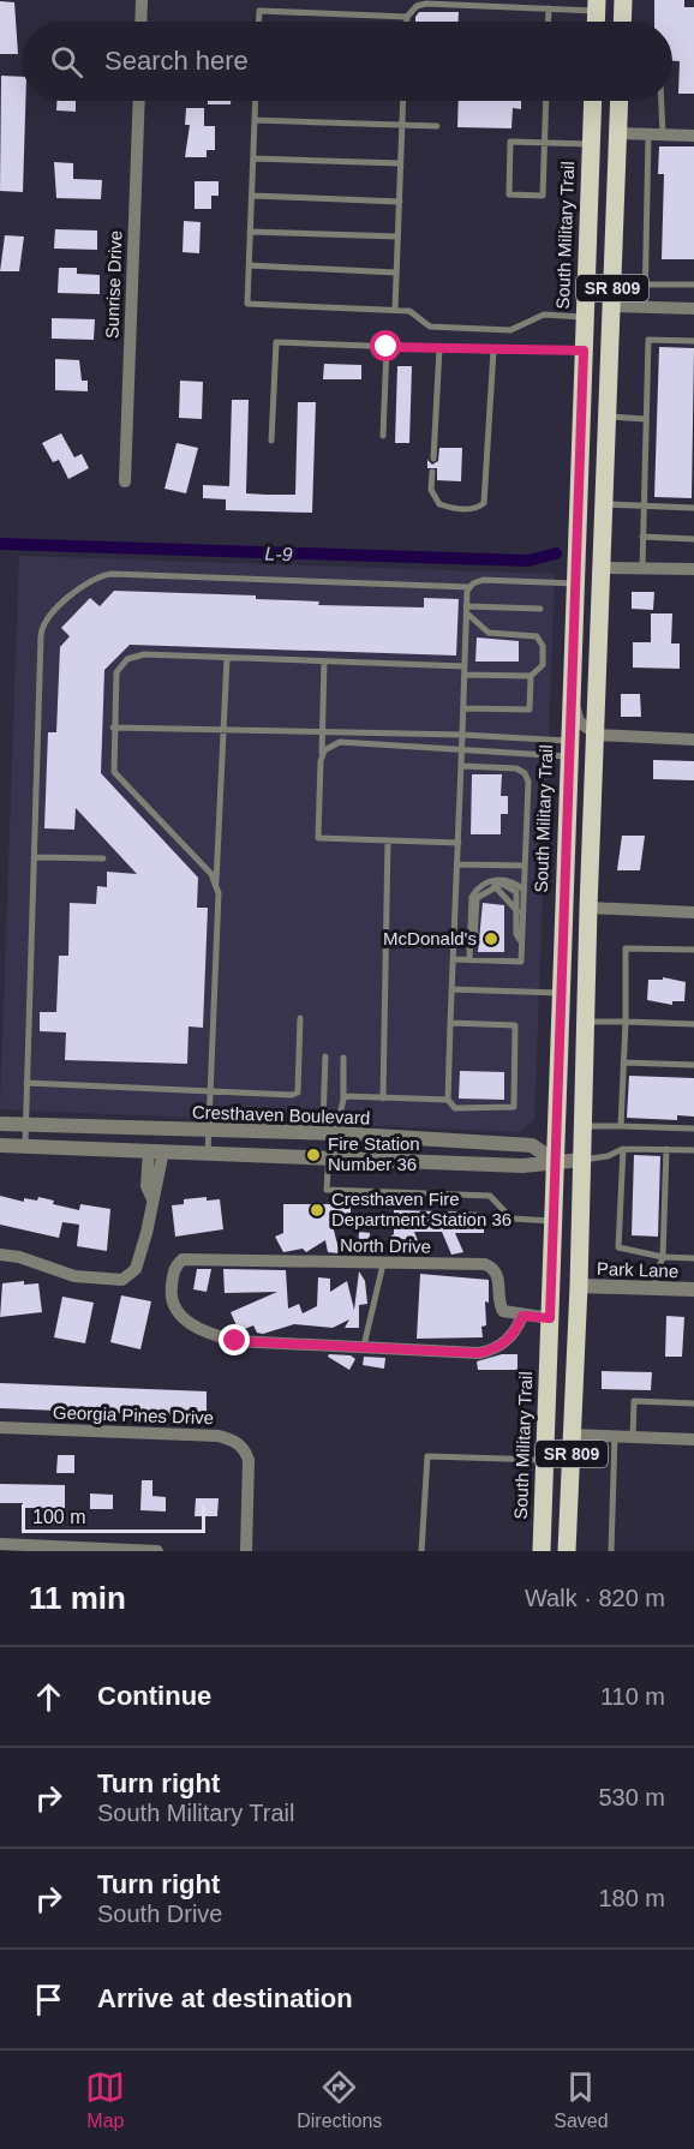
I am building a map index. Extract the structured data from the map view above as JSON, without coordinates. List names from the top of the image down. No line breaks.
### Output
{"streets":{"main road":["South Military Trail","SR 809"],"street":["Sunrise Drive","Cresthaven Boulevard","North Drive","Park Lane","Georgia Pines Drive"]},"crossings":[["South Military Trail","Cresthaven Boulevard"],["SR 809","Park Lane"]],"water":["L-9"],"places":["McDonald's","Fire Station Number 36","Cresthaven Fire Department Station 36"],"scale_bar":"100 m","page":{"search":"Search here","scale":"100 m","heading":["11 min","Walk · 820 m"],"list":[["Continue","110 m"],["Turn right","South Military Trail","530 m"],["Turn right","South Drive","180 m"],"Arrive at destination"],"nav":["Map","Directions","Saved"]}}
